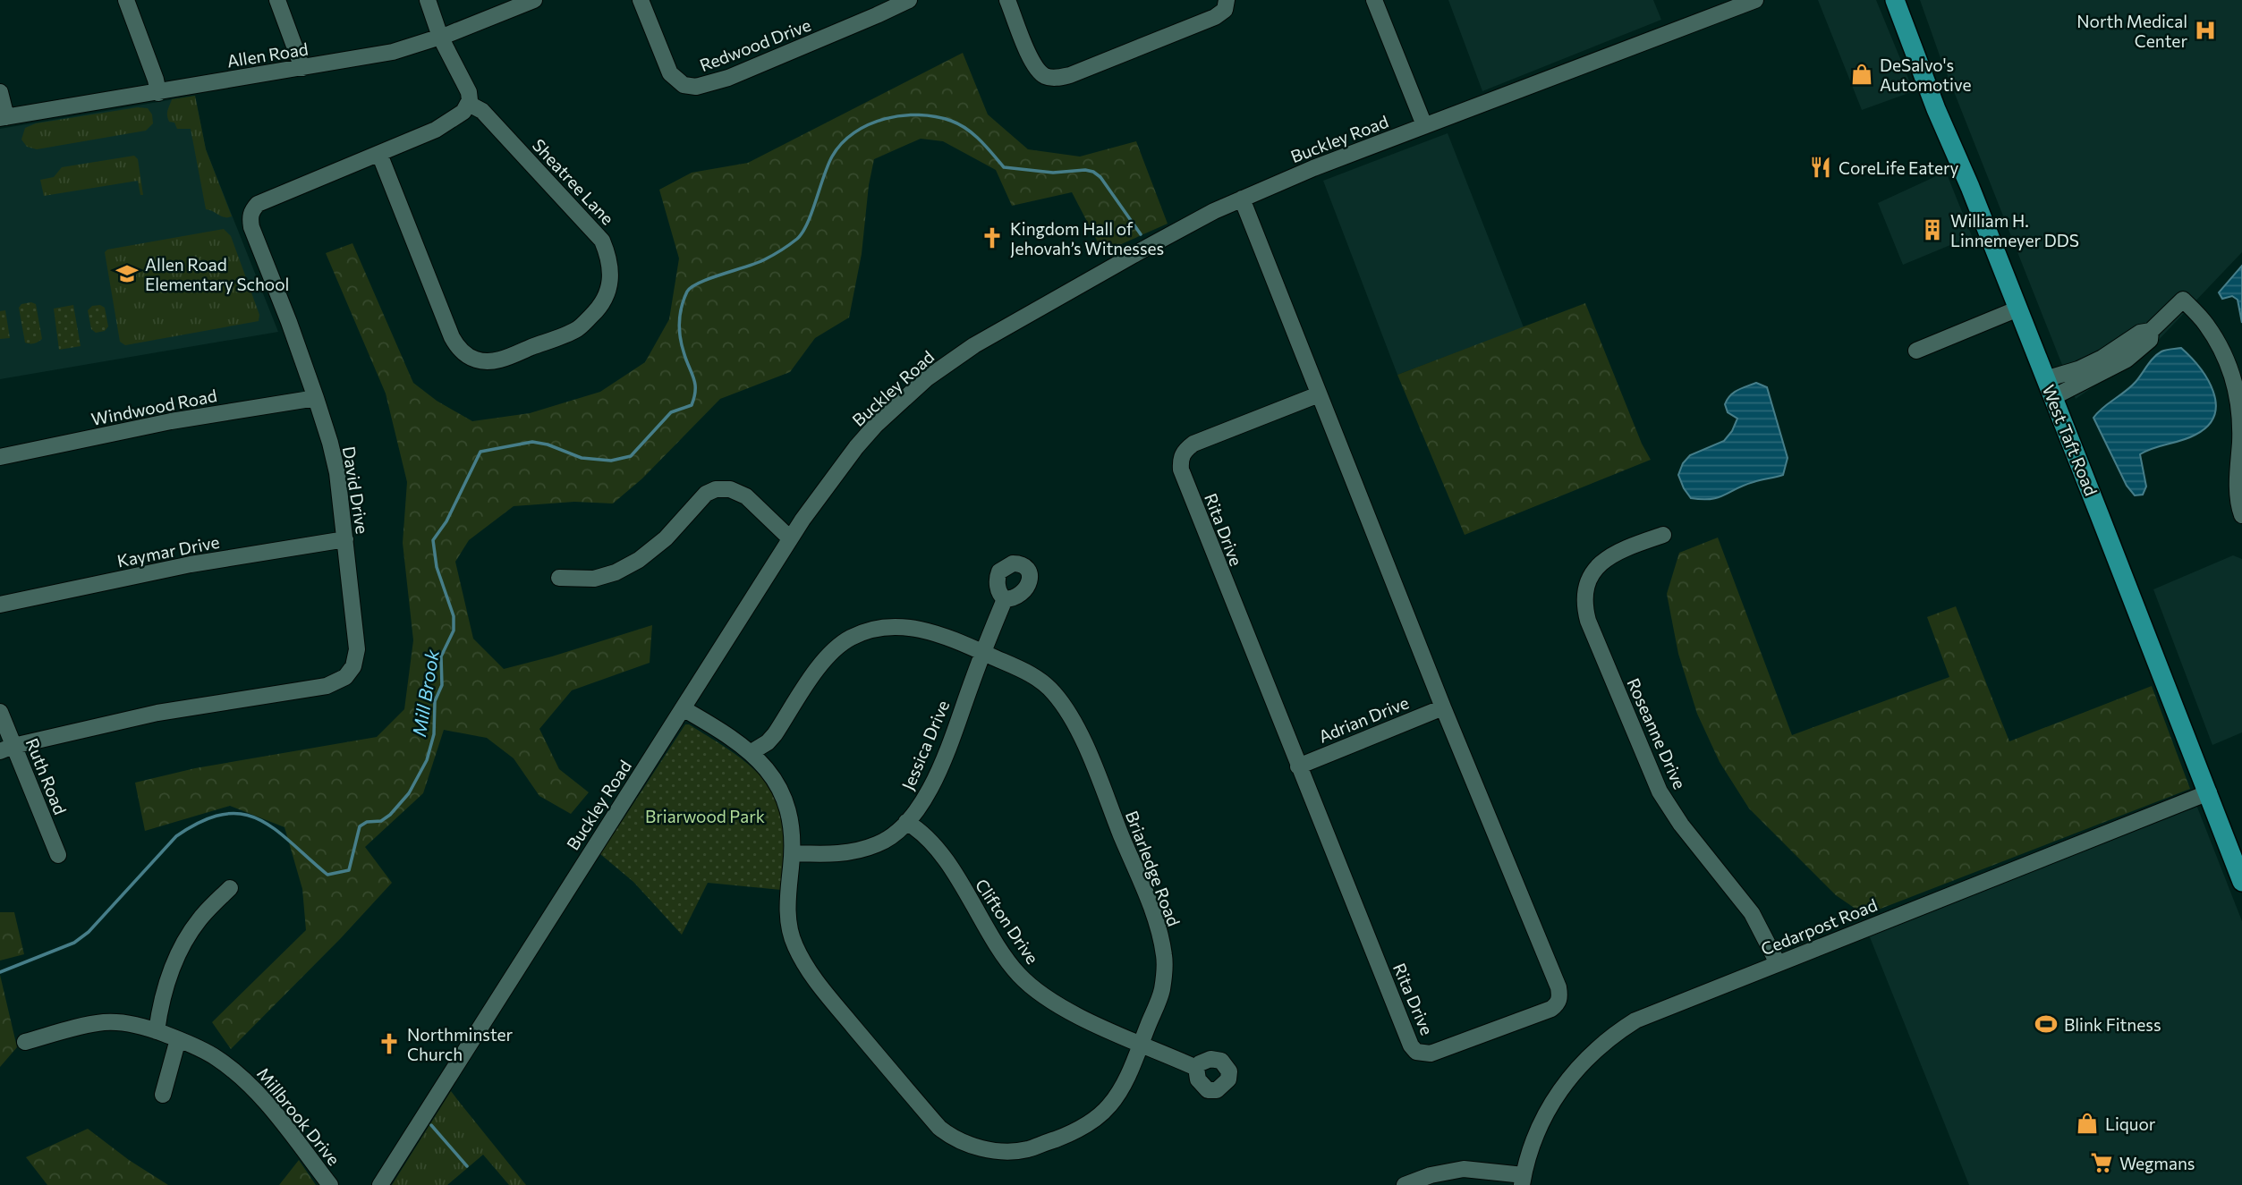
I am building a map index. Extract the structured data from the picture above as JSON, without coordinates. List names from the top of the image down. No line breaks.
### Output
{"streets":{"main road":["West Taft Road"],"street":["Redwood Drive","Allen Road","Buckley Road","Sheatree Lane","Windwood Road","David Drive","Rita Drive","Kaymar Drive","Adrian Drive","Roseanne Drive","Jessica Drive","Ruth Road","Briarledge Road","Clifton Drive","Cedarpost Road","Millbrook Drive"]},"crossings":[["Buckley Road","Rita Drive"],["Buckley Road","Briarledge Road"],["Sheatree Lane","David Drive"],["Windwood Road","David Drive"],["West Taft Road","Cedarpost Road"],["David Drive","Kaymar Drive"],["David Drive","Ruth Road"],["Rita Drive","Adrian Drive"],["Roseanne Drive","Cedarpost Road"],["Jessica Drive","Briarledge Road"],["Jessica Drive","Clifton Drive"],["Briarledge Road","Clifton Drive"]],"water":["Mill Brook"],"parks":["Briarwood Park"],"places":{"hospital":["North Medical Center"],"shop":["DeSalvo's Automotive","Liquor"],"restaurant":["CoreLife Eatery"],"building":["William H. Linnemeyer DDS"],"church":["Kingdom Hall of Jehovah’s Witnesses","Northminster Church"],"school or university":["Allen Road Elementary School"],"sports":["Blink Fitness"],"supermarket":["Wegmans"]}}
